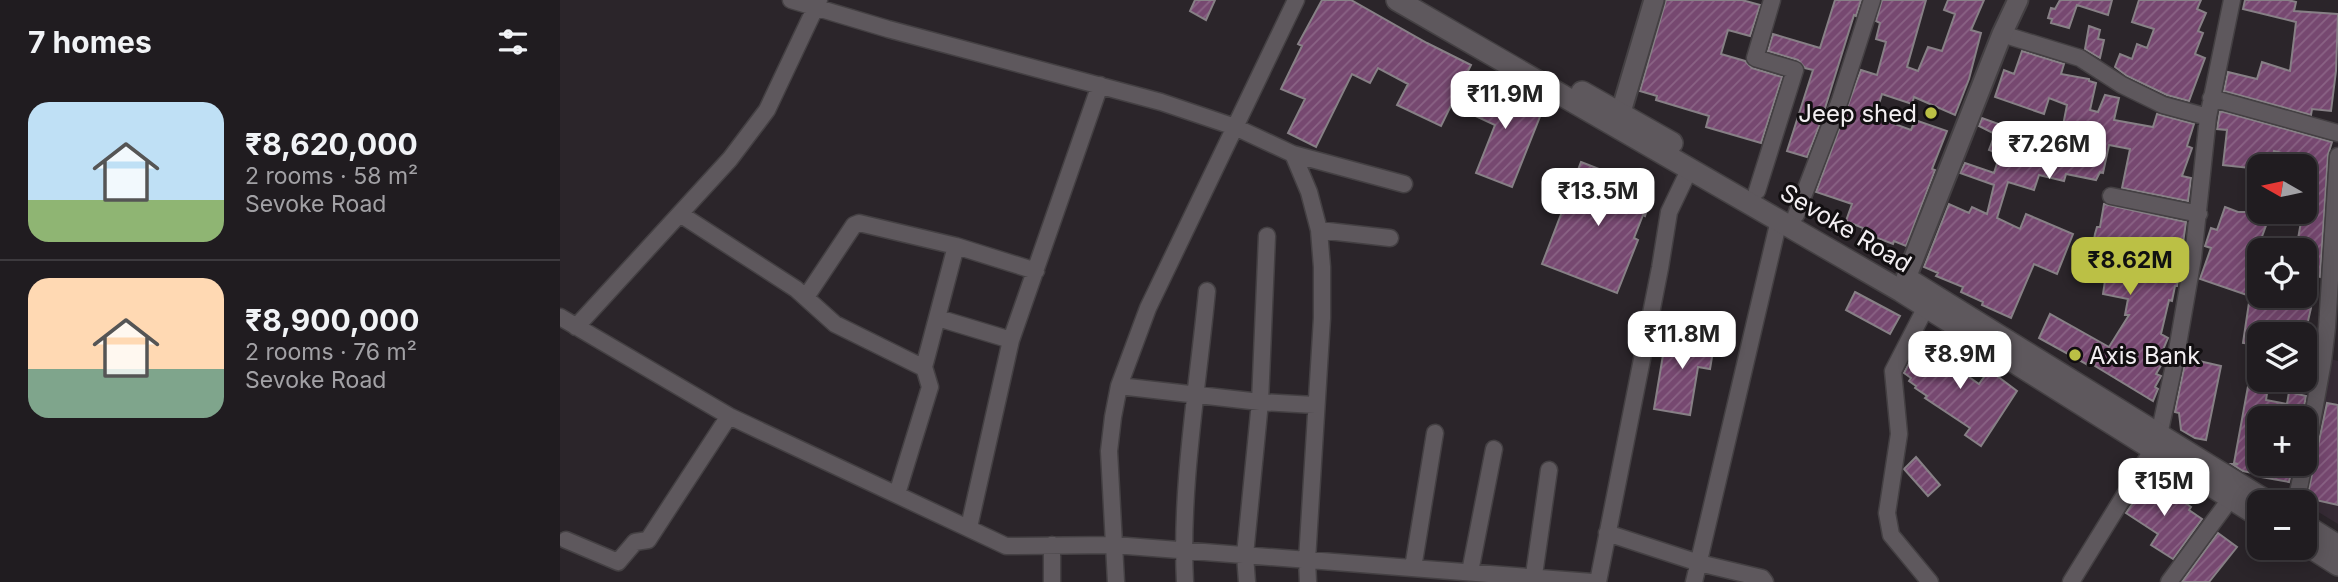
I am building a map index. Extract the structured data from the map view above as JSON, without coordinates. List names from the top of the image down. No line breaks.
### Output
{"streets":{"main road":["Sevoke Road"]},"places":["Jeep shed","Axis Bank"],"north":"left","page":{"heading":"7 homes","price":["₹11.9M","₹7.26M","₹13.5M","₹8.62M","₹11.8M","₹8.9M","₹15M"],"list":[{"name":"₹8,620,000","note":"2 rooms · 58 m² · Sevoke Road"},{"name":"₹8,900,000","note":"2 rooms · 76 m² · Sevoke Road"}],"map_buttons":["+","−"]}}
